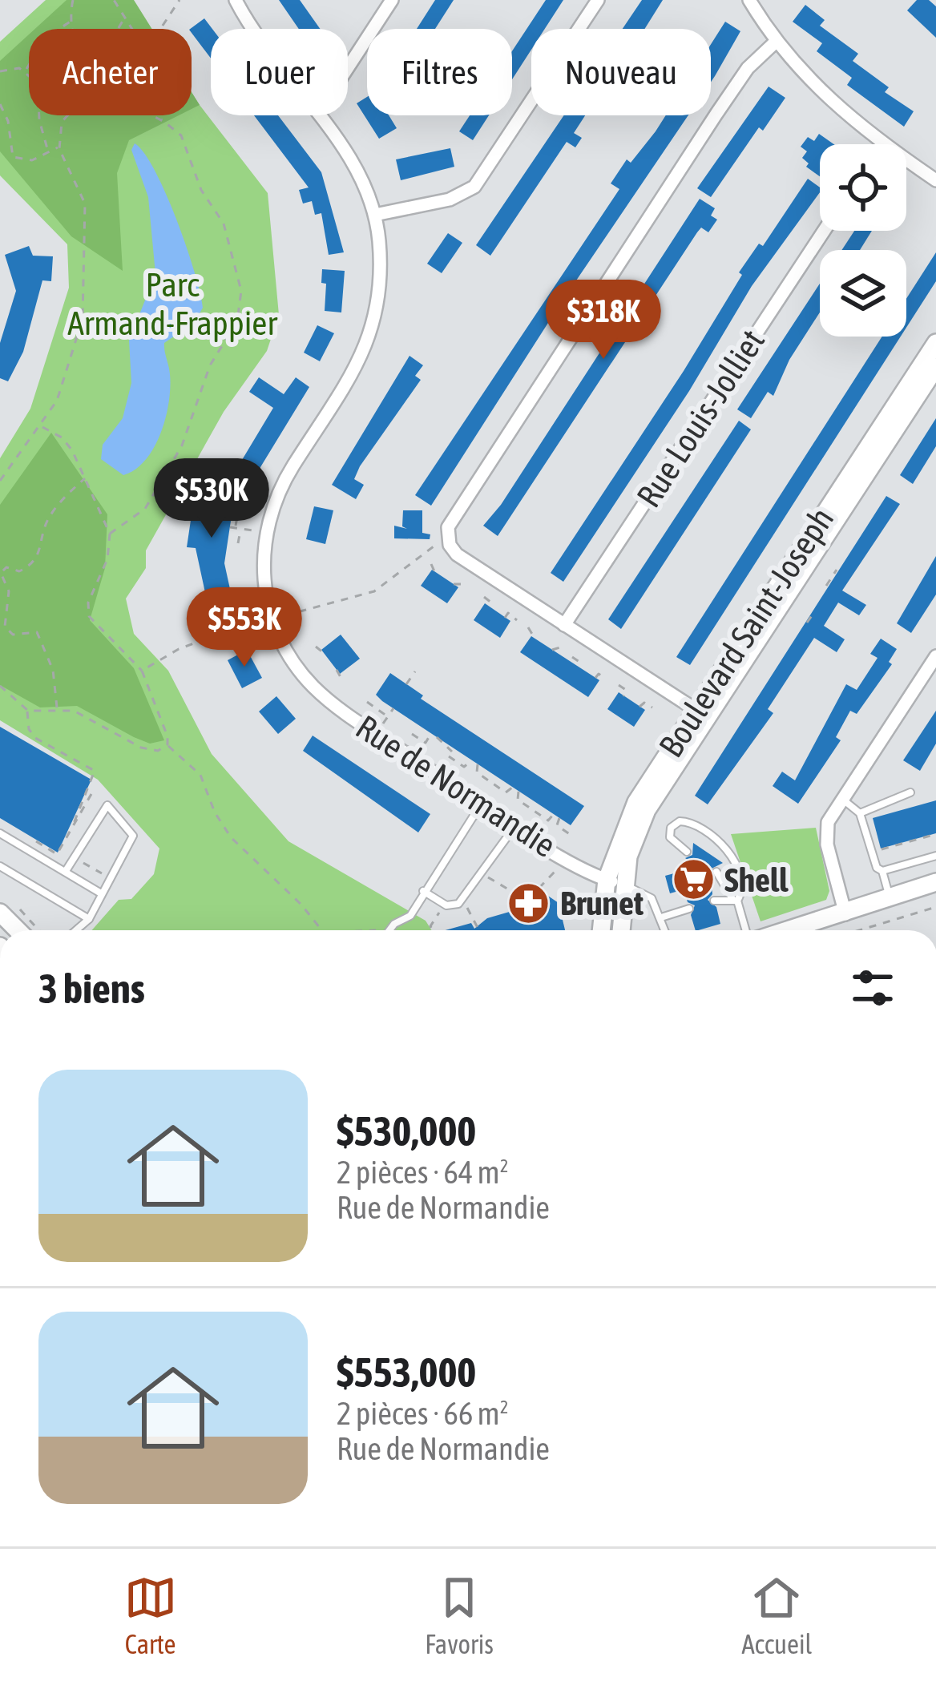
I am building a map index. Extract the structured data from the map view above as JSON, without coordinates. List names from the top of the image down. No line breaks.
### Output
{"streets":{"street":["Rue Louis-Jolliet","Boulevard Saint-Joseph","Rue de Normandie"]},"crossings":[["Boulevard Saint-Joseph","Rue de Normandie"]],"parks":["Parc Armand-Frappier"],"places":{"supermarket":["Shell"],"pharmacy":["Brunet"]},"page":{"chip":["Acheter","Louer","Filtres","Nouveau"],"price":["$318K","$530K","$553K"],"heading":"3 biens","list":[{"name":"$530,000","note":"2 pièces · 64 m² · Rue de Normandie"},{"name":"$553,000","note":"2 pièces · 66 m² · Rue de Normandie"}],"tabs":["Carte","Favoris","Accueil"]}}
